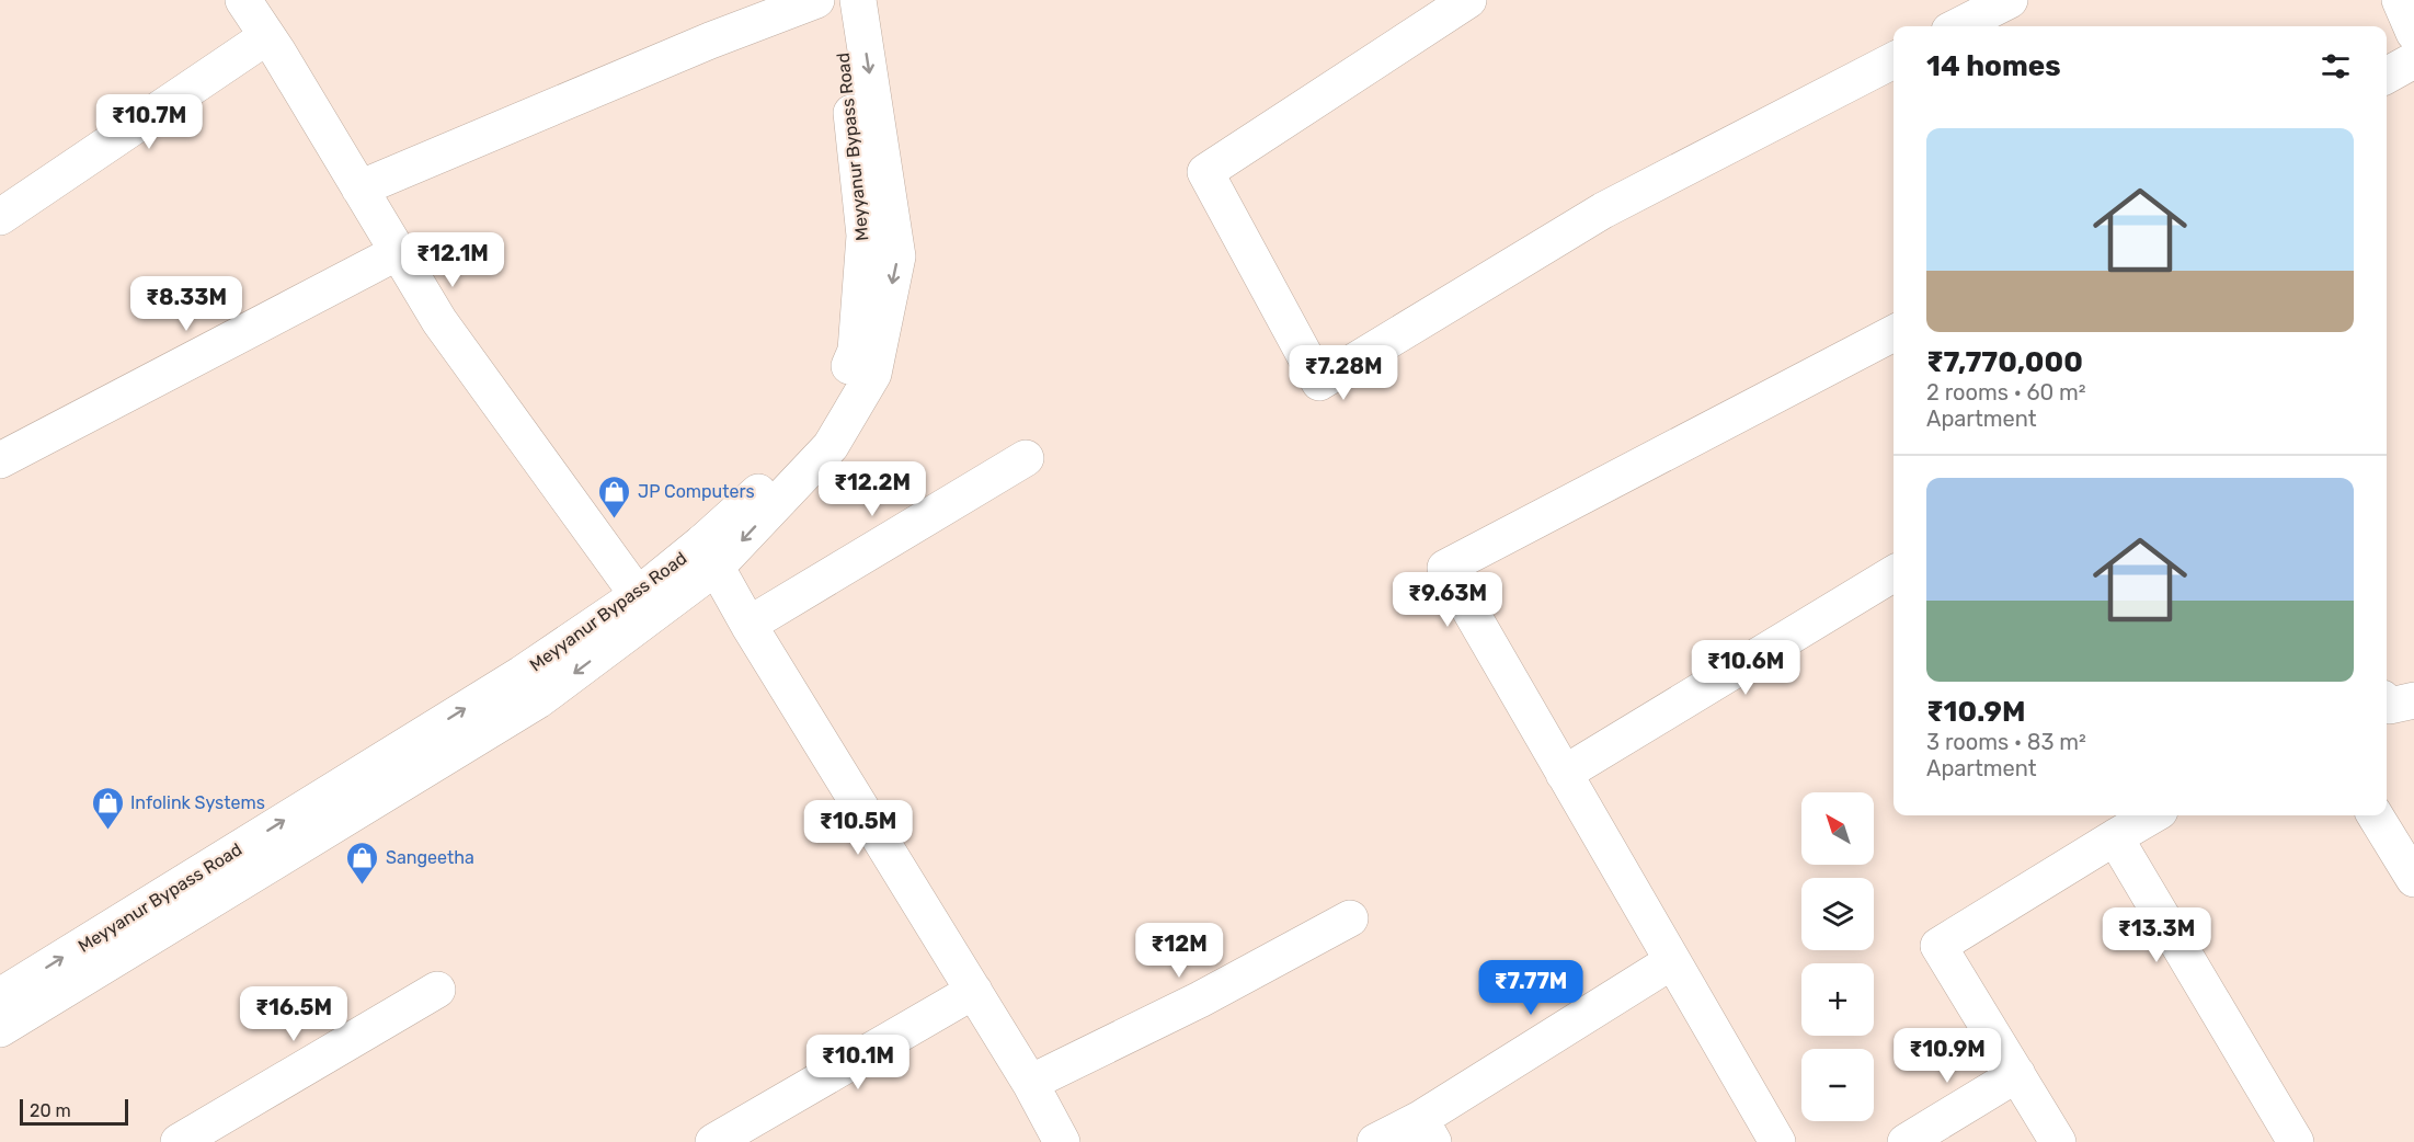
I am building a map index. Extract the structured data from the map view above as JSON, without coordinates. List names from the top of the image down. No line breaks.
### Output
{"streets":{"street":["Meyyanur Bypass Road"]},"places":{"shop":["JP Computers","Infolink Systems","Sangeetha"]},"scale_bar":"20 m","north":"top left","page":{"heading":"14 homes","price":["₹10.7M","₹12.1M","₹8.33M","₹7.28M","₹12.2M","₹9.63M","₹10.6M","₹10.5M","₹13.3M","₹12M","₹7.77M","₹16.5M","₹10.9M","₹10.1M"],"list":[{"name":"₹7,770,000","note":"2 rooms · 60 m² · Apartment"},{"name":"₹10.9M","note":"3 rooms · 83 m² · Apartment"}],"map_buttons":["+","−"],"scale":"20 m"}}
